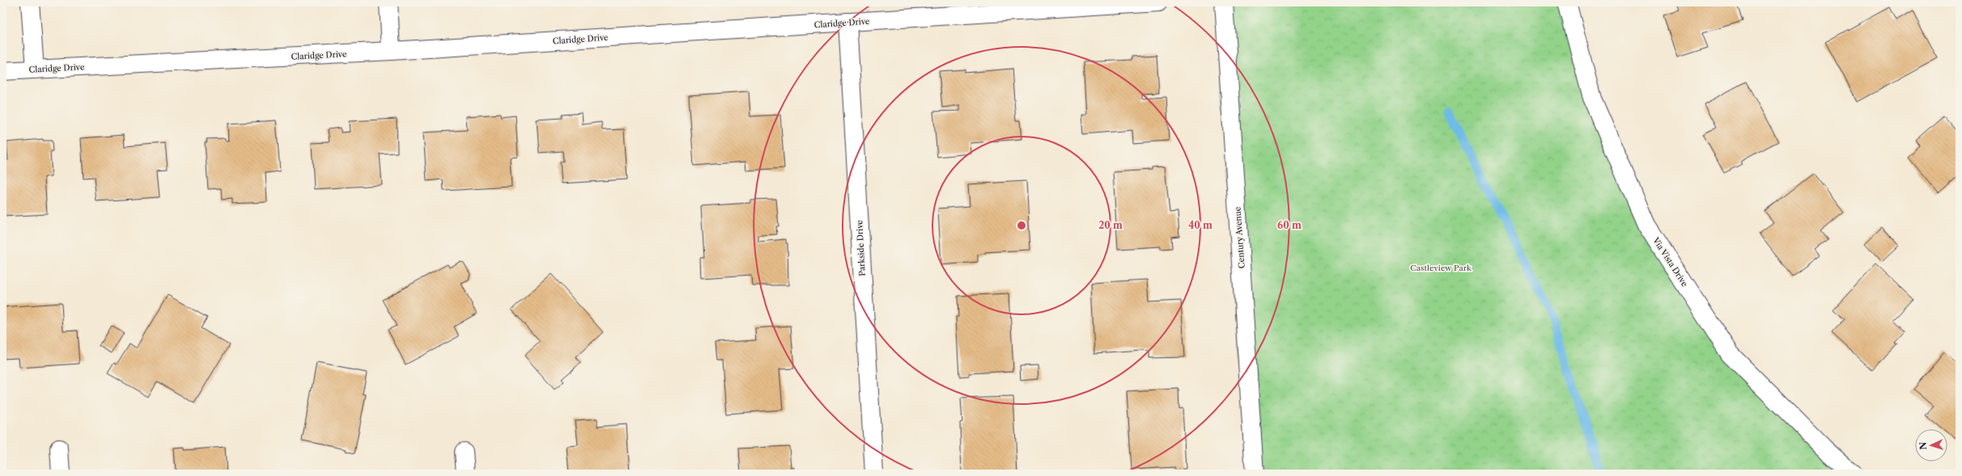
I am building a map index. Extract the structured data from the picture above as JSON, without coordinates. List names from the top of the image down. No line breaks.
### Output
{"streets":{"street":["Claridge Drive","Century Avenue","Parkside Drive","Via Vista Drive"]},"crossings":[["Claridge Drive","Parkside Drive"]],"parks":["Castleview Park"],"north":"left","rings":["20 m","40 m","60 m"]}
